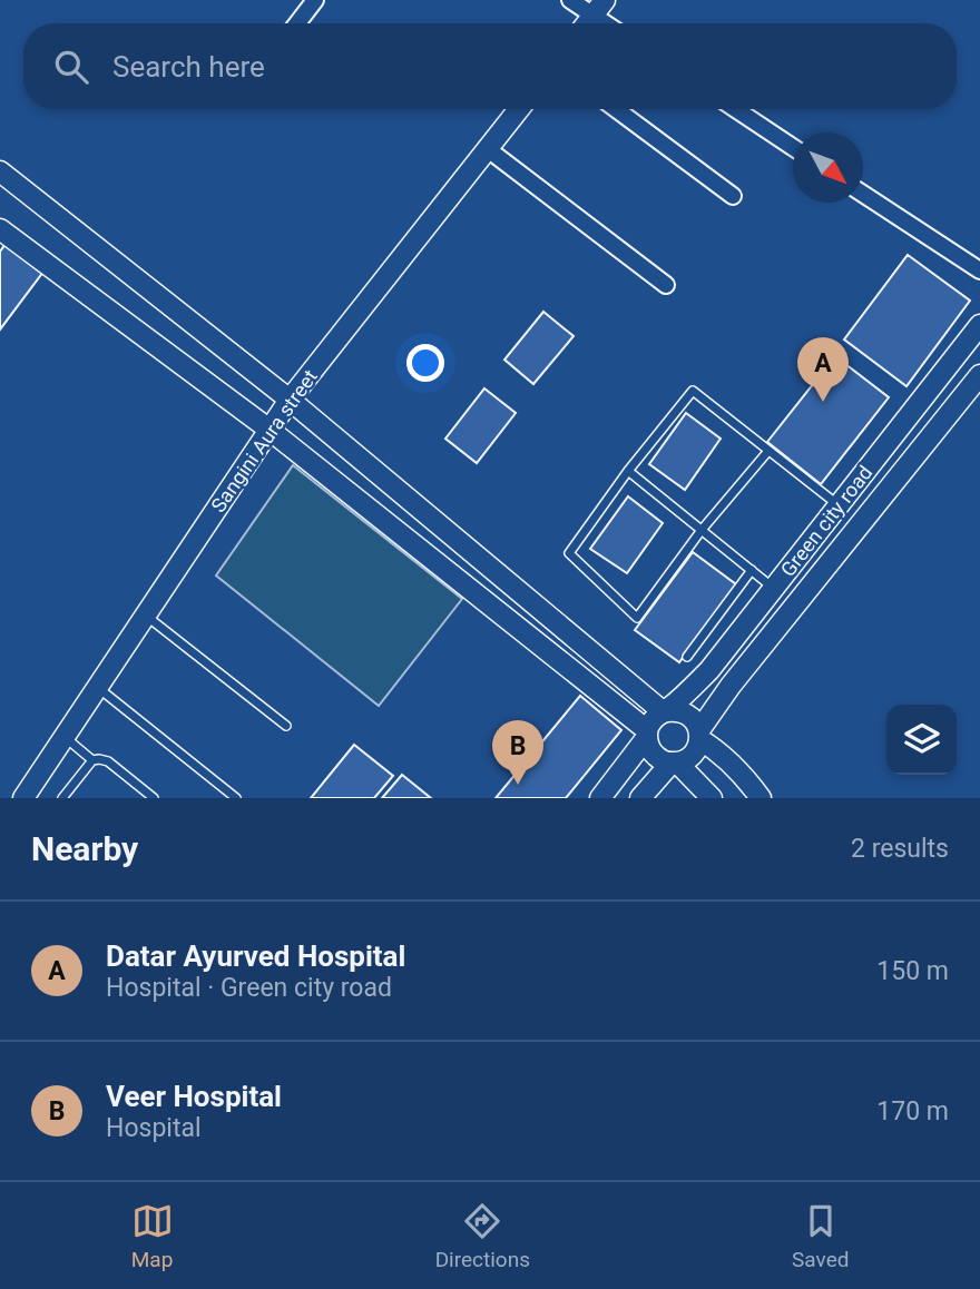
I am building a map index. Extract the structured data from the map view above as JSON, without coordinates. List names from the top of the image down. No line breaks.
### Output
{"streets":{"street":["Sangini Aura street","Green city road"]},"north":"bottom right","page":{"search":"Search here","pins":["A","B"],"heading":["Nearby","2 results"],"list":[{"mark":"A","name":"Datar Ayurved Hospital","note":"Hospital · Green city road","value":"150 m"},{"mark":"B","name":"Veer Hospital","note":"Hospital","value":"170 m"}],"nav":["Map","Directions","Saved"]}}
